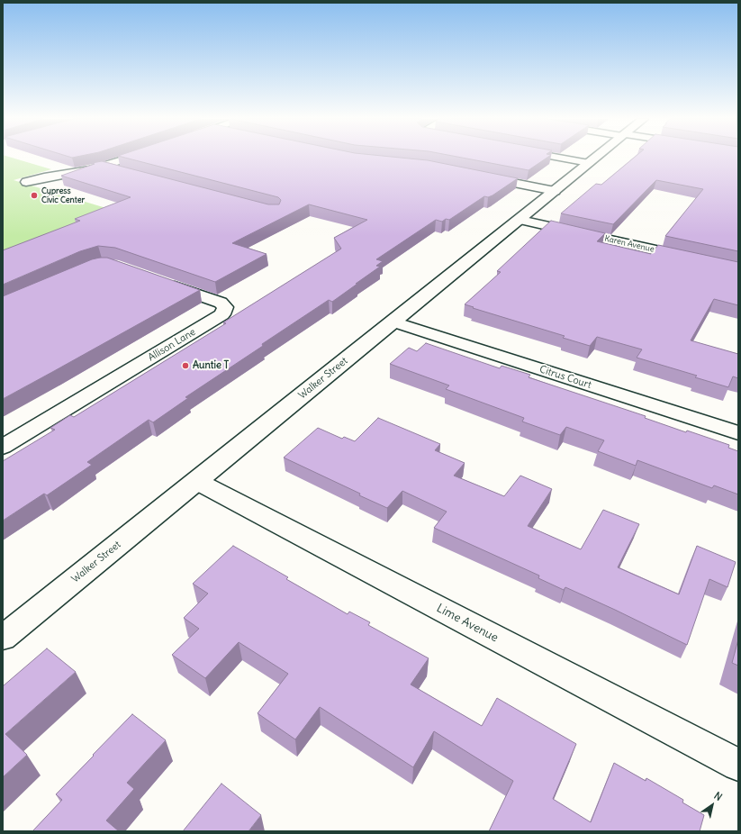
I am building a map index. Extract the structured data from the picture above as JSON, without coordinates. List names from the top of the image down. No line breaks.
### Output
{"streets":{"street":["Karen Avenue","Allison Lane","Citrus Court","Walker Street","Lime Avenue"]},"crossings":[["Karen Avenue","Walker Street"],["Citrus Court","Walker Street"],["Walker Street","Lime Avenue"]],"places":["Cypress Civic Center","Auntie T"],"north":"top right"}
